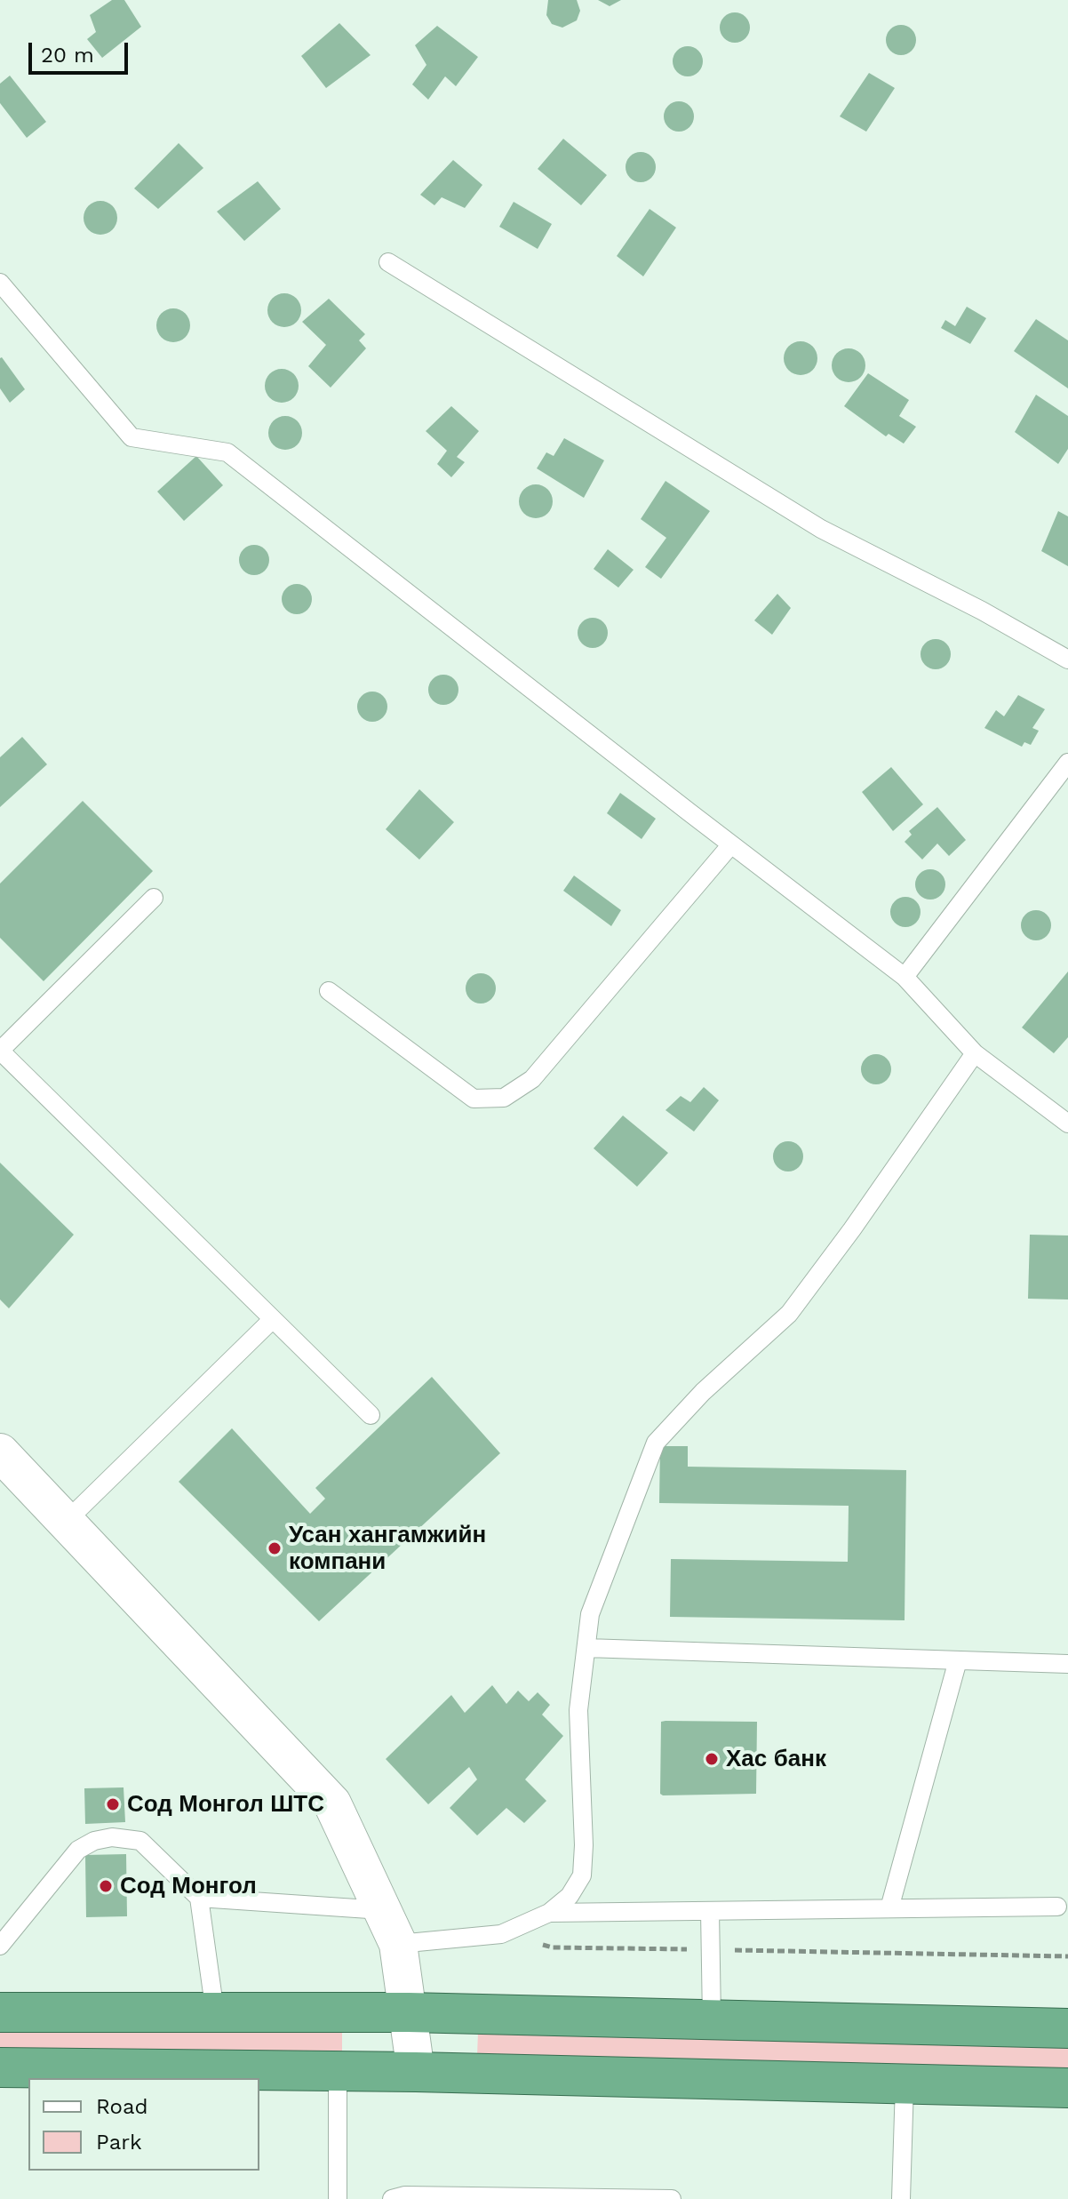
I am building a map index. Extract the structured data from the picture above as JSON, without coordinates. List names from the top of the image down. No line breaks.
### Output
{"places":["Усан хангамжийн компани","Хас банк","Сод Монгол ШТС","Сод Монгол"],"legend":["Road","Park"],"scale_bar":"20 m"}
